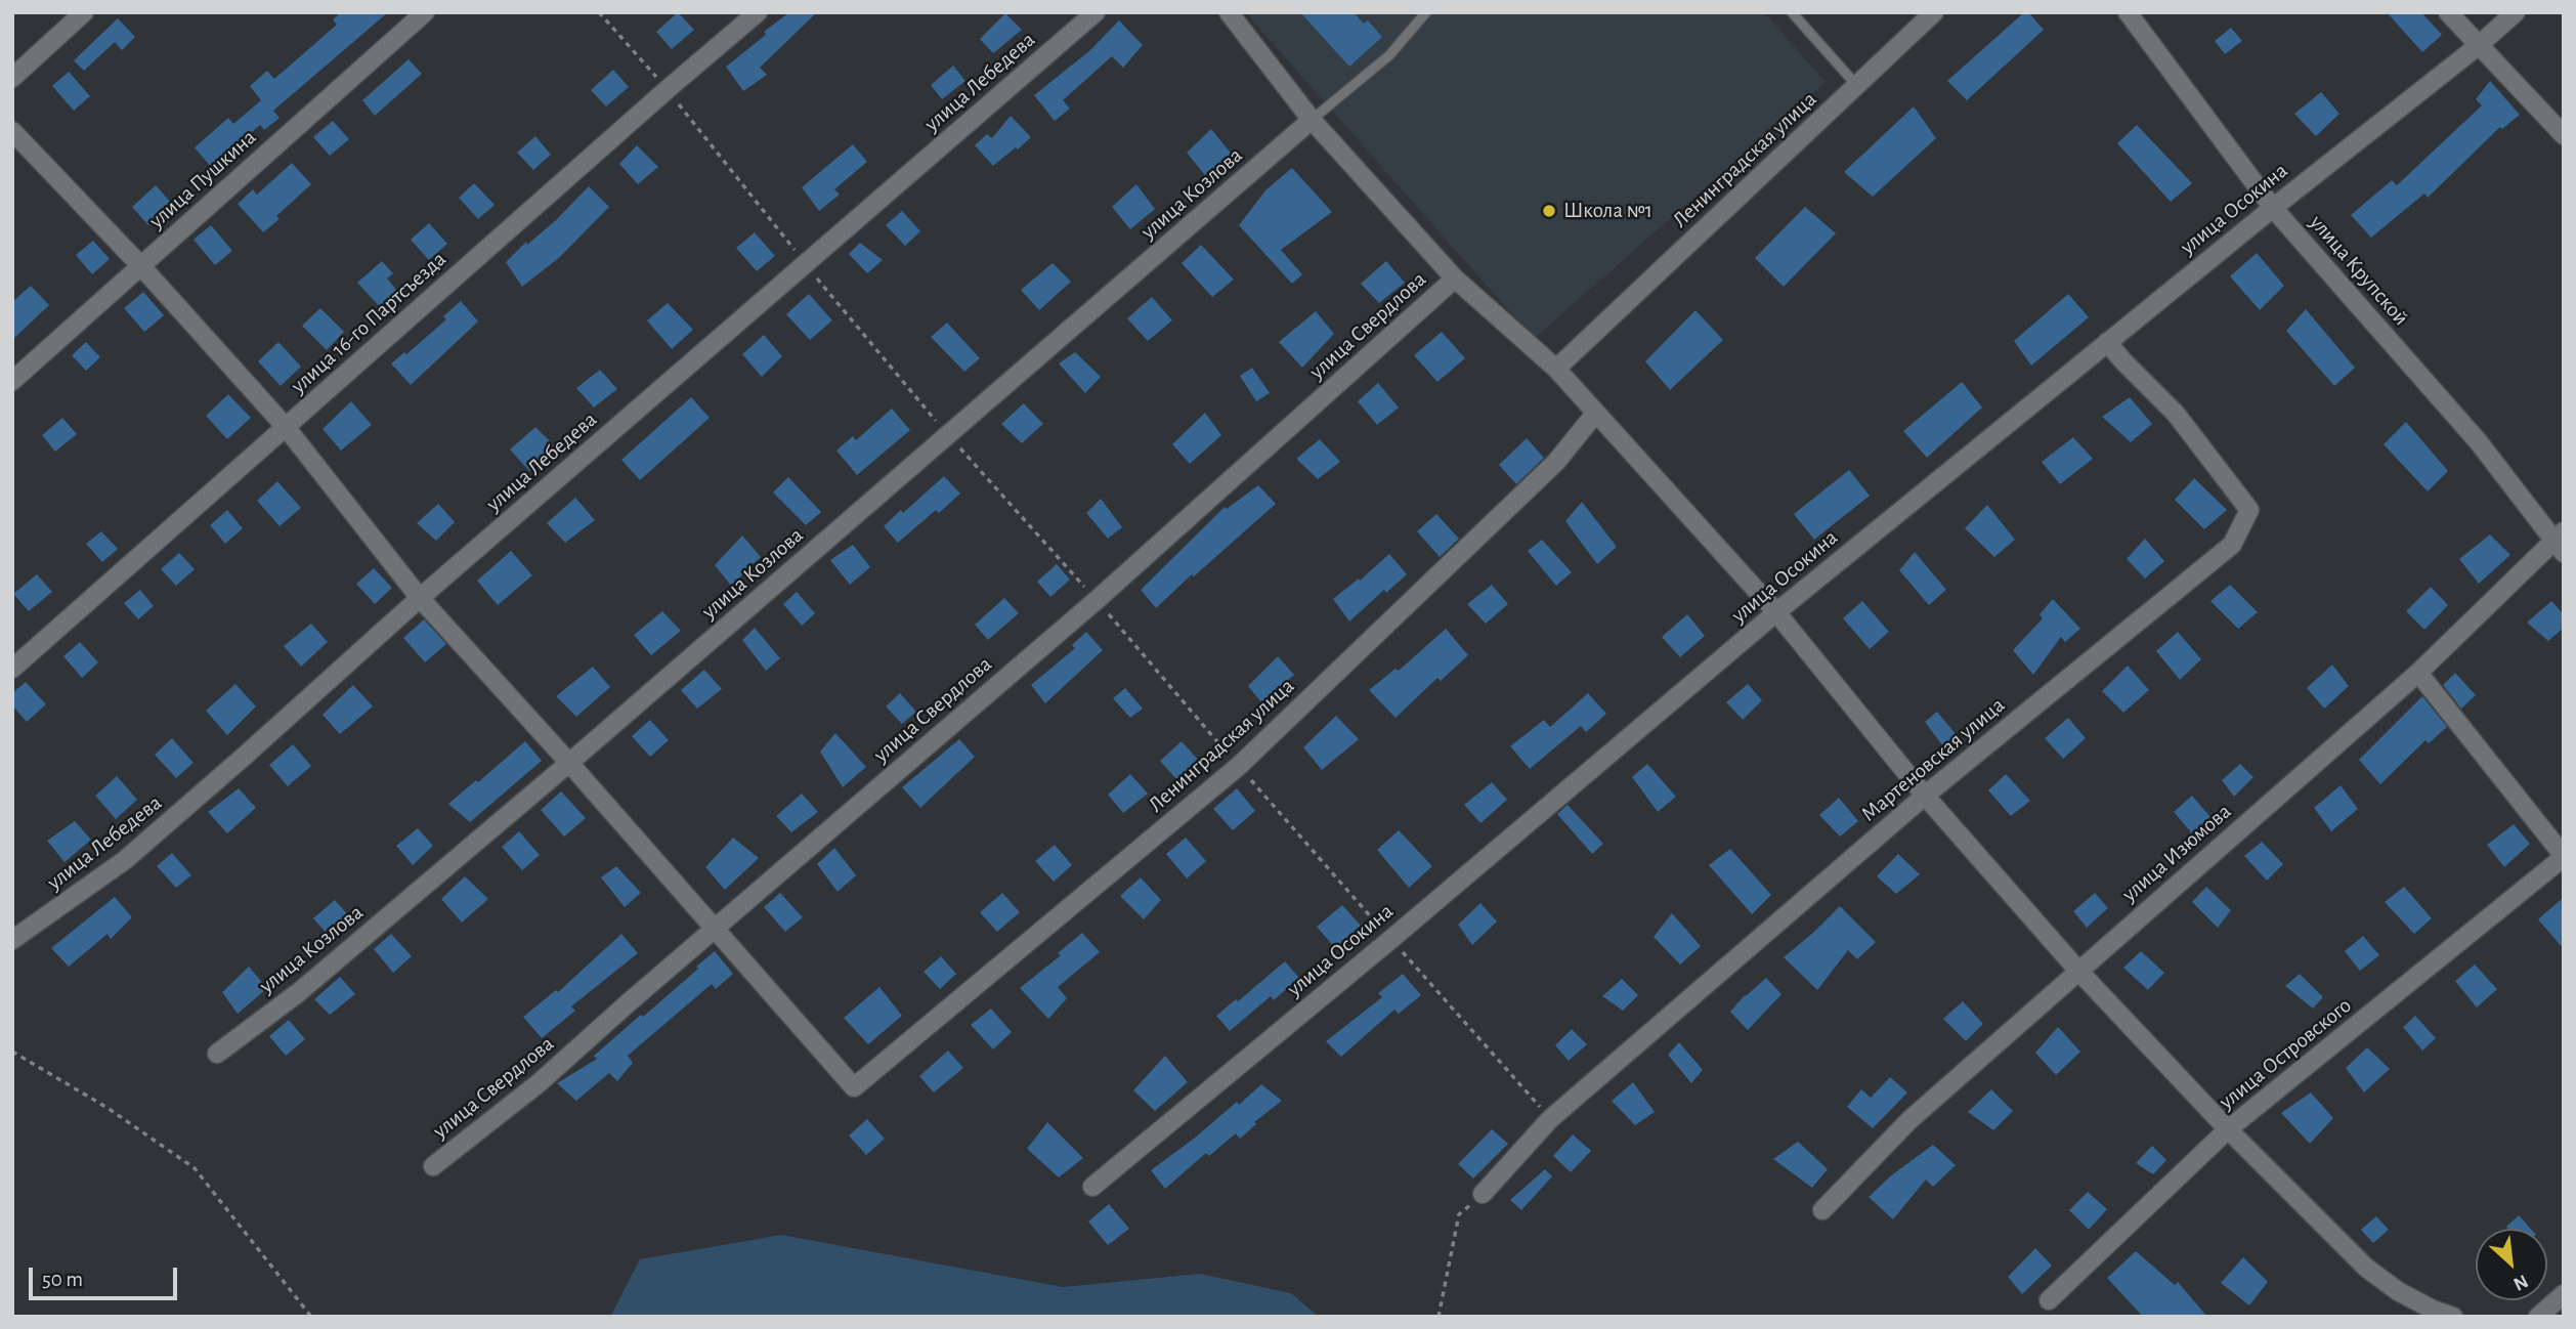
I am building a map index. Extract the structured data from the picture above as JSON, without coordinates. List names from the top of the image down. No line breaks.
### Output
{"streets":{"street":["улица Лебедева","Ленинградская улица","улица Пушкина","улица Козлова","улица Осокина","улица Крупской","улица 16-го Партсъезда","улица Свердлова","Мартеновская улица","улица Изюмова","улица Островского"]},"crossings":[["Ленинградская улица","улица Свердлова"],["улица Осокина","улица Крупской"],["улица Осокина","Мартеновская улица"],["улица Крупской","улица Изюмова"]],"places":["Школа №1"],"scale_bar":"50 m","north":"bottom right"}
